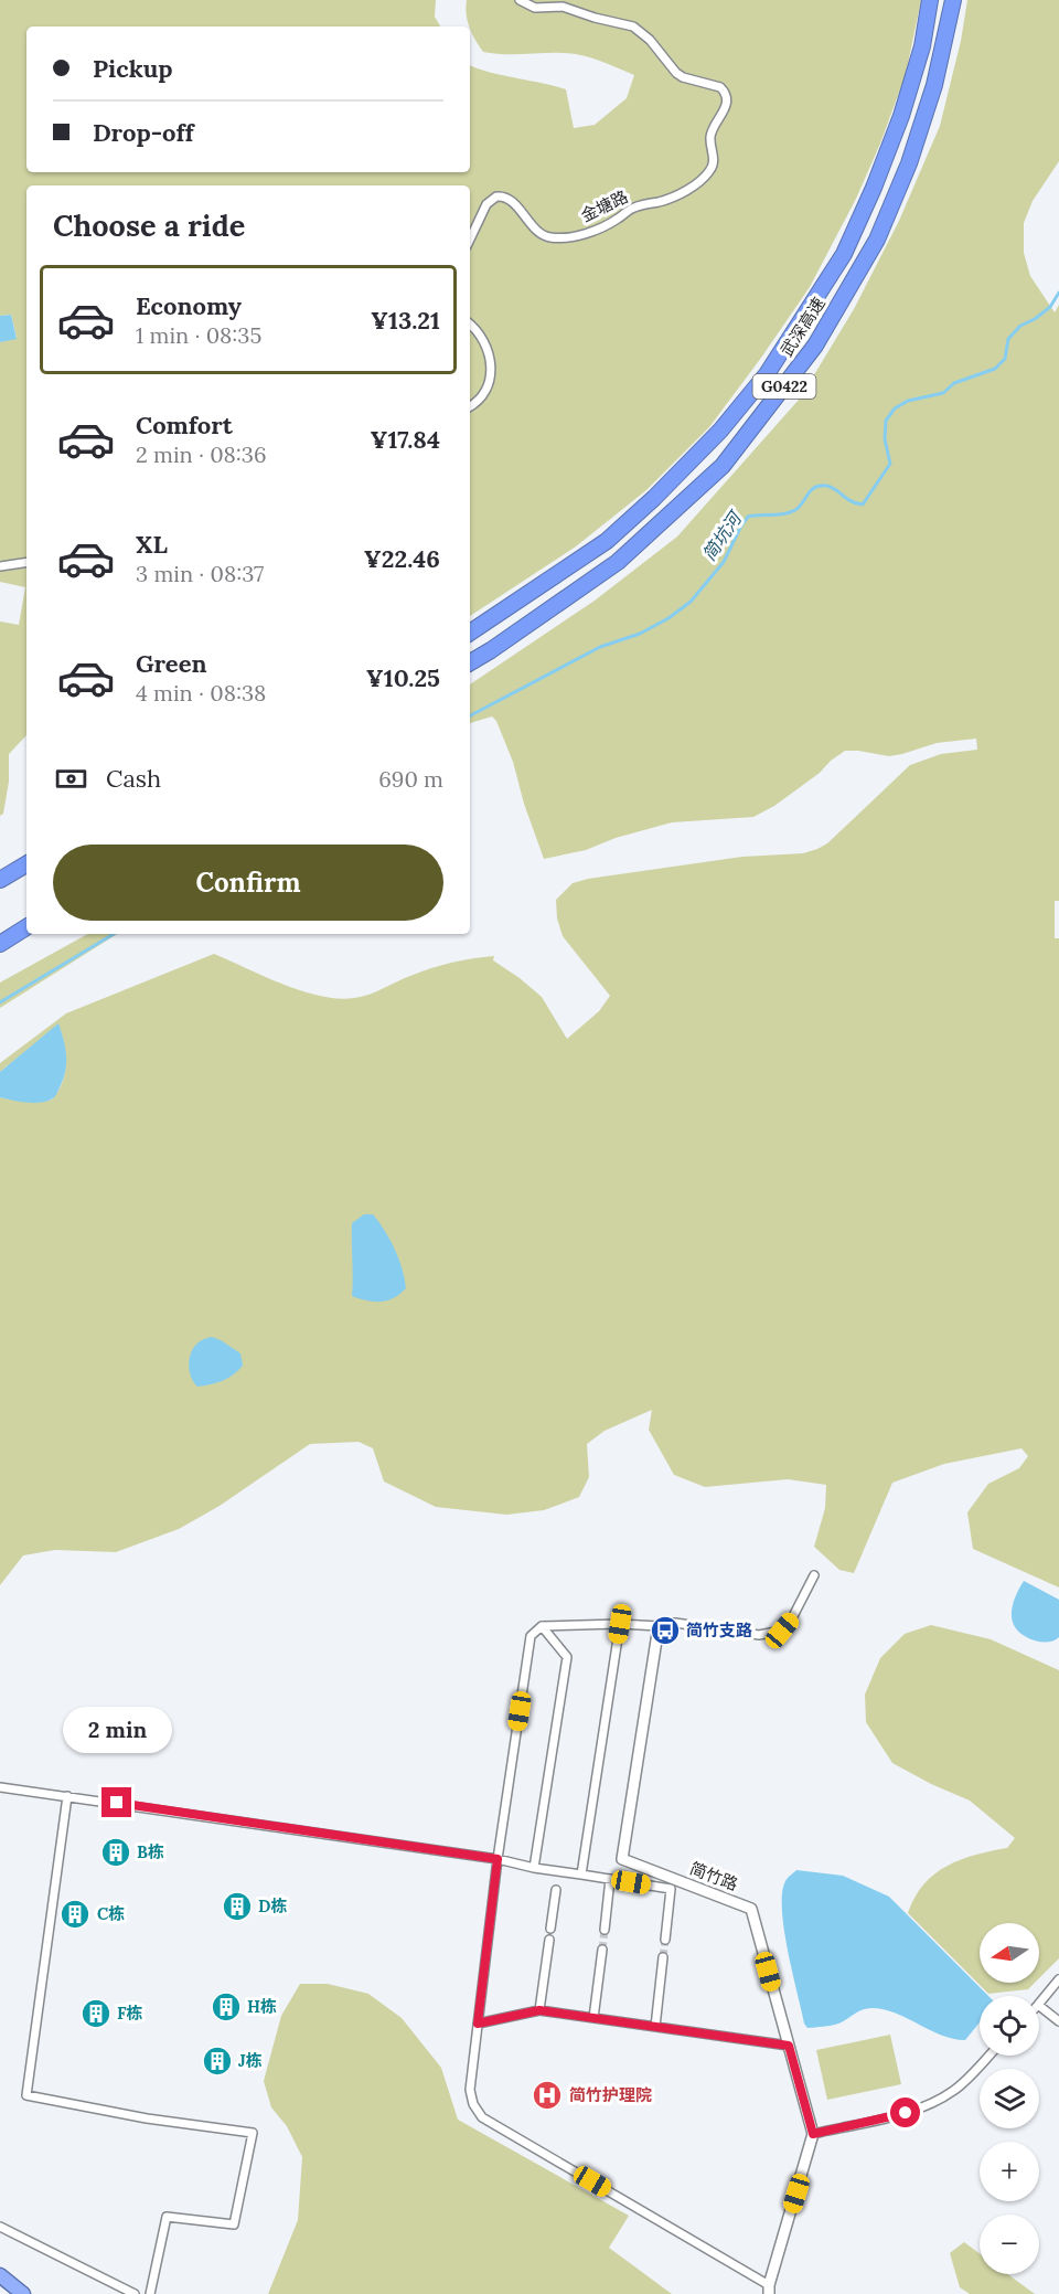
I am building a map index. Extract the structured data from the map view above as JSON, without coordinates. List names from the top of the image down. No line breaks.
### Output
{"streets":{"highway":["武深高速","G0422"],"street":["金塘路","简竹路"]},"water":["简坑河"],"places":{"bus stop":["简竹支路"],"building":["B栋","D栋","C栋","H栋","F栋","J栋"],"hospital":["简竹护理院"]},"north":"left","page":{"banner":["Pickup","Drop-off"],"heading":"Choose a ride","list":[{"name":"Economy","note":"1 min · 08:35","value":"¥13.21"},{"name":"Comfort","note":"2 min · 08:36","value":"¥17.84"},{"name":"XL","note":"3 min · 08:37","value":"¥22.46"},{"name":"Green","note":"4 min · 08:38","value":"¥10.25"}],"pay":["Cash","690 m"],"buttons":"Confirm","bubble":"2 min","map_buttons":["+","−"]}}
